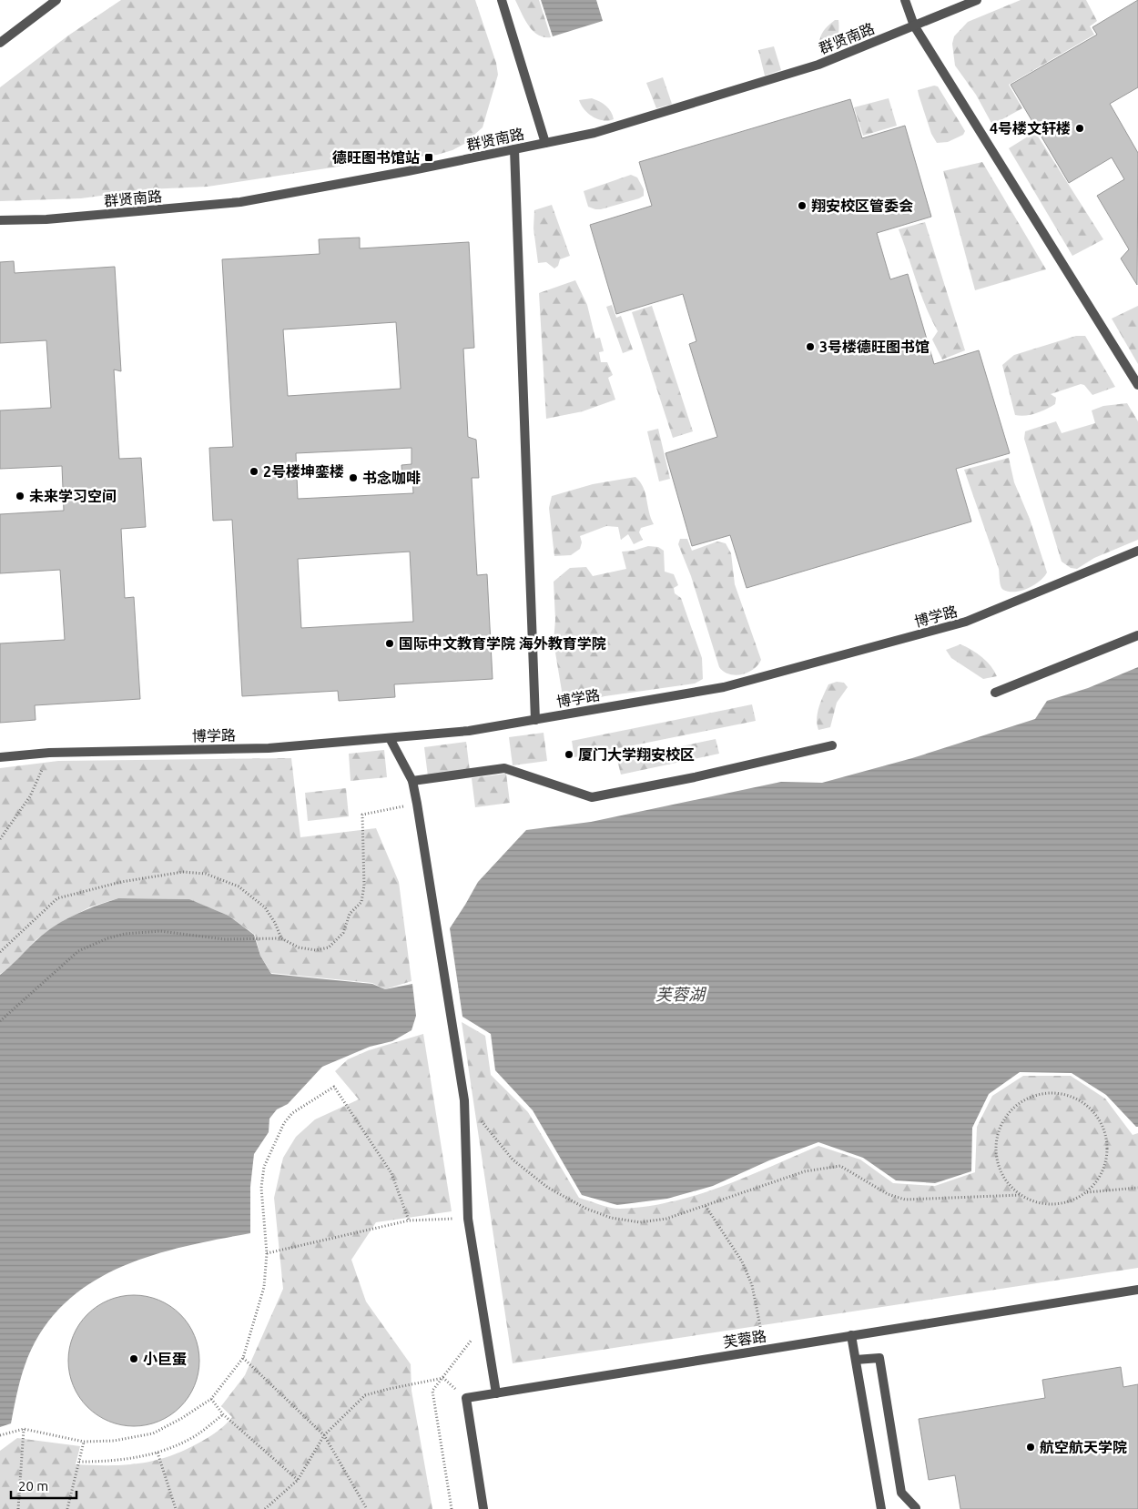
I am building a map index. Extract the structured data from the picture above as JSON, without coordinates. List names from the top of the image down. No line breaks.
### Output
{"streets":{"street":["群贤南路","博学路","芙蓉路"]},"water":["芙蓉湖"],"places":{"other":["4号楼文轩楼","翔安校区管委会","3号楼德旺图书馆","2号楼坤銮楼","书念咖啡","未来学习空间","国际中文教育学院 海外教育学院","厦门大学翔安校区","小巨蛋","航空航天学院"],"transit":["德旺图书馆站"]},"scale_bar":"20 m"}
